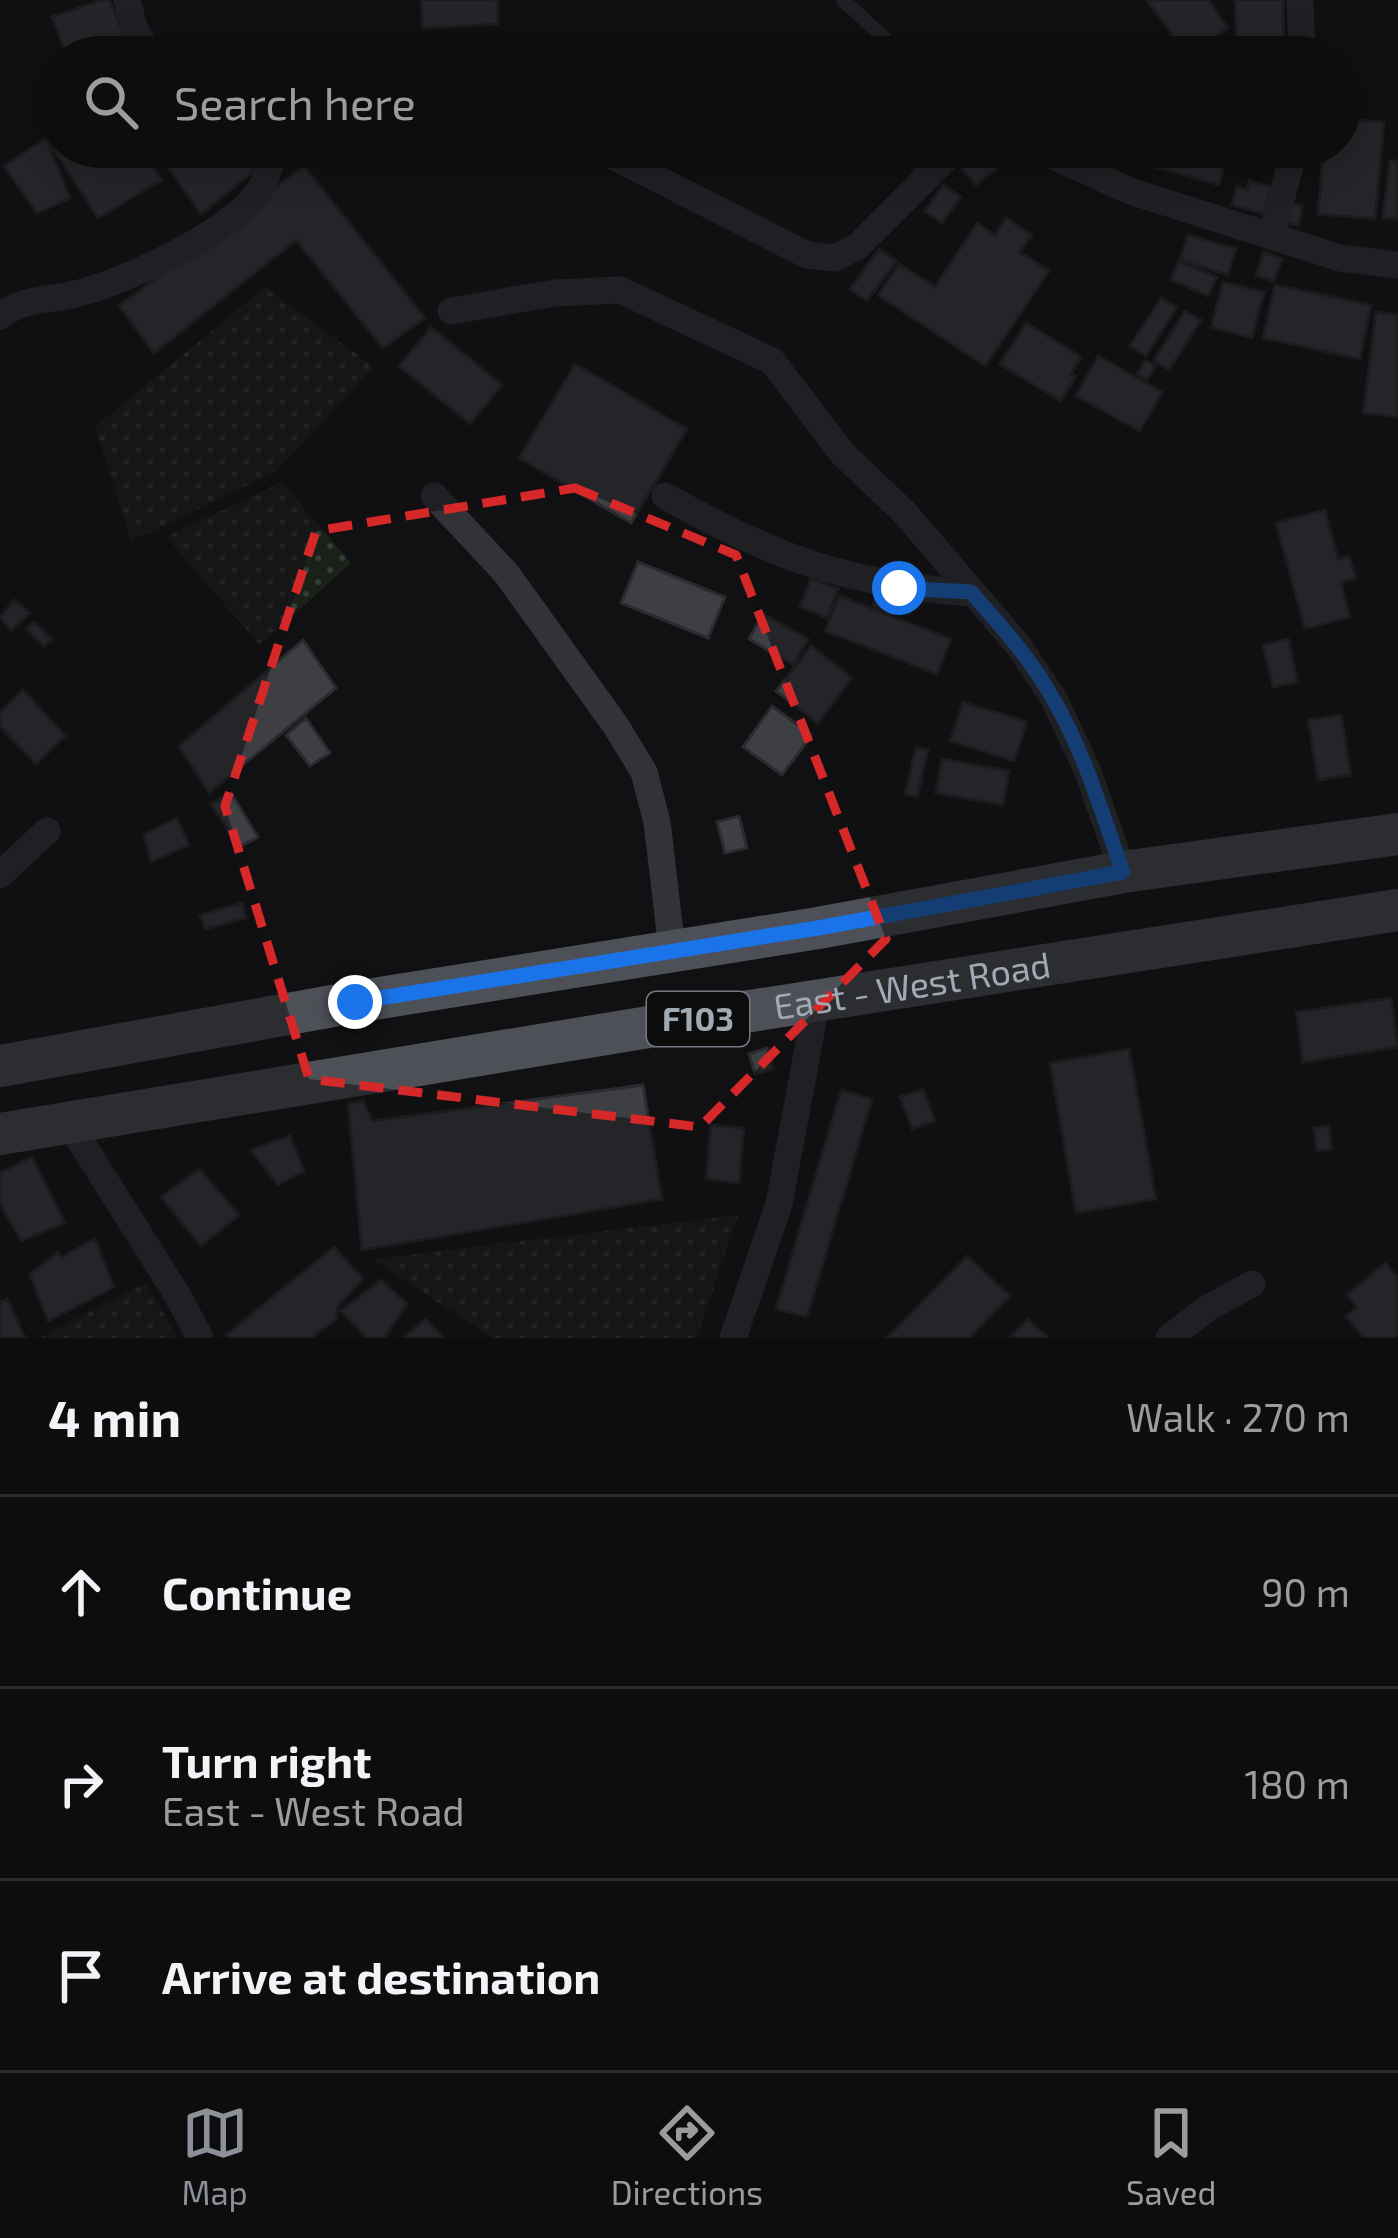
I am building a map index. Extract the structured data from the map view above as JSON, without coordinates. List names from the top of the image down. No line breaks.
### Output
{"streets":{"main road":["East - West Road","F103"]},"page":{"search":"Search here","heading":["4 min","Walk · 270 m"],"list":[["Continue","90 m"],["Turn right","East - West Road","180 m"],"Arrive at destination"],"nav":["Map","Directions","Saved"]}}
